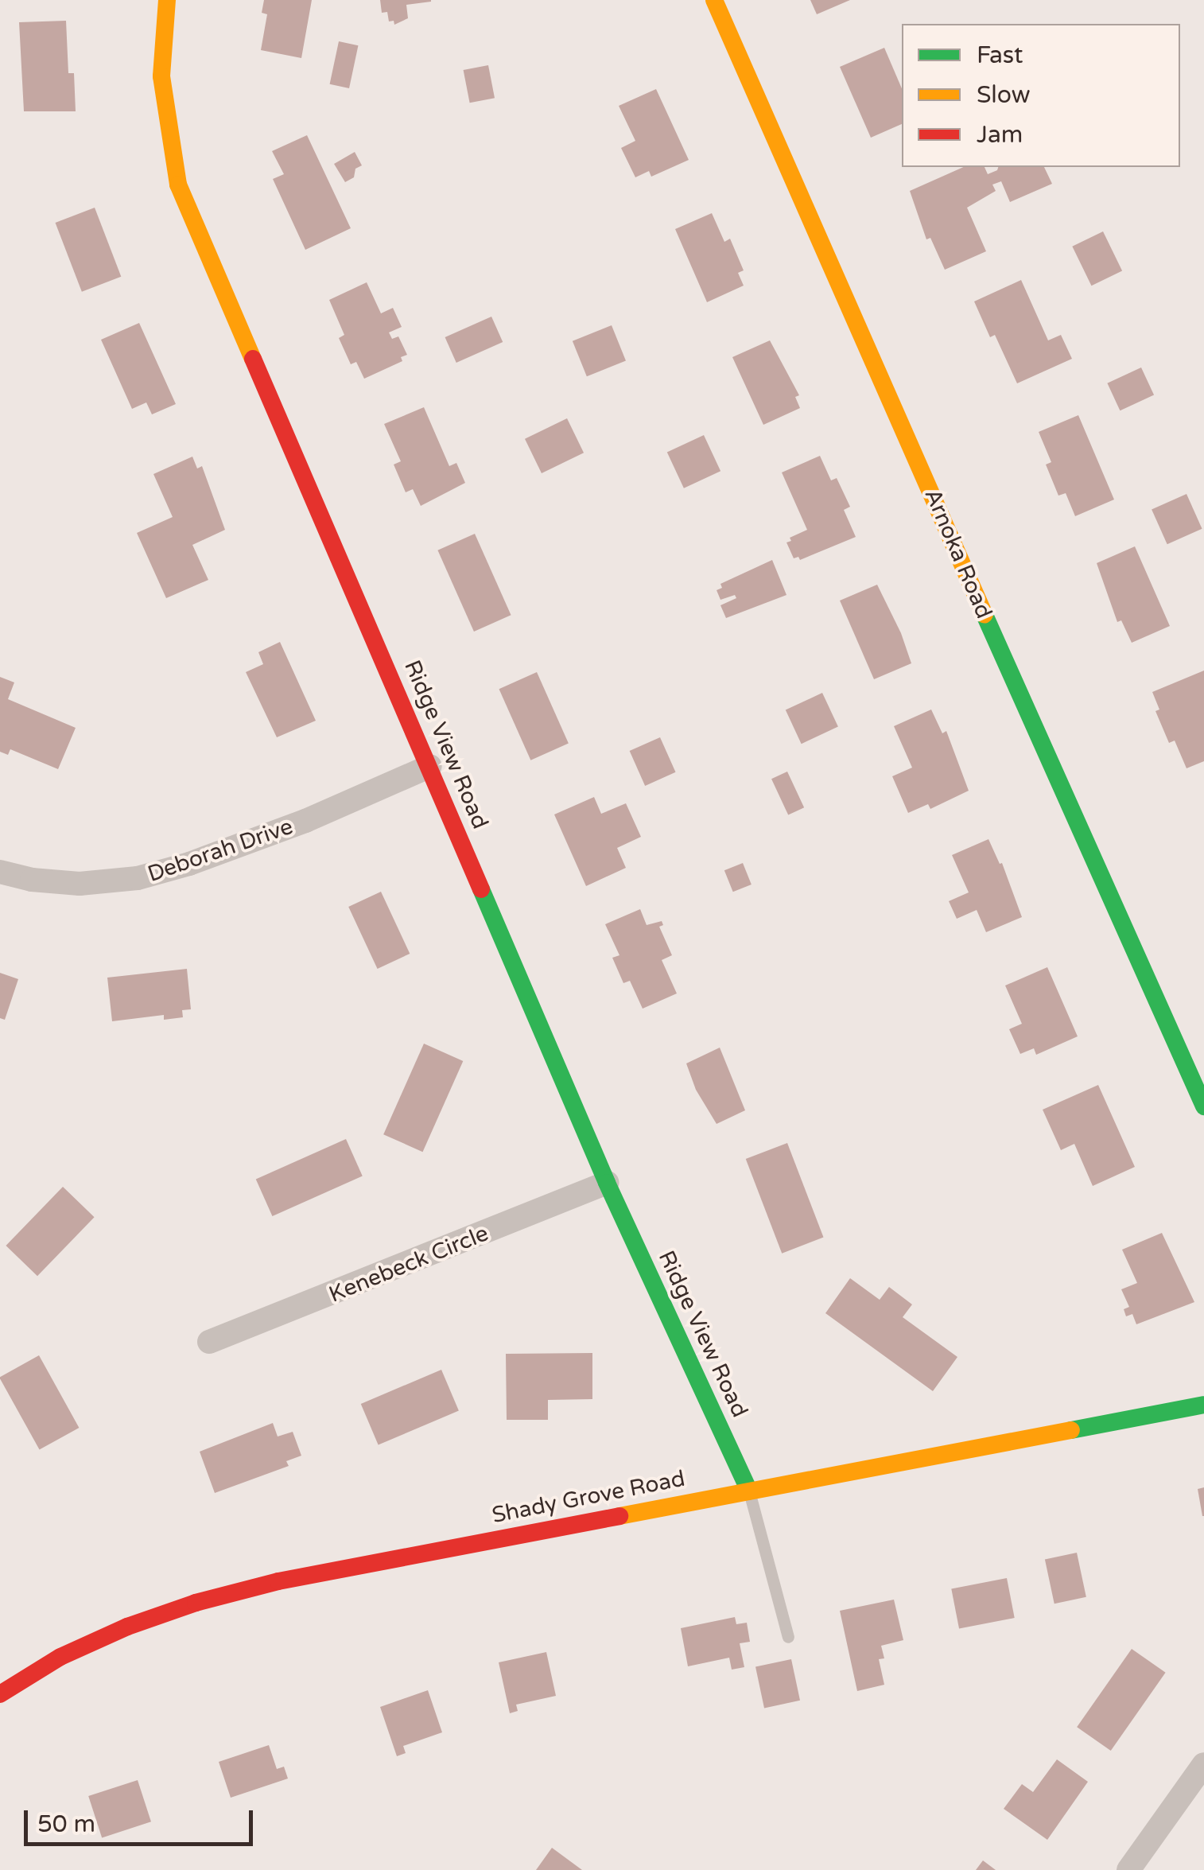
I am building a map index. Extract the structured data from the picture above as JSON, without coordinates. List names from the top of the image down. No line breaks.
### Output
{"streets":{"street":["Arnoka Road","Ridge View Road","Deborah Drive","Kenebeck Circle","Shady Grove Road"]},"crossings":[["Ridge View Road","Deborah Drive"],["Ridge View Road","Kenebeck Circle"],["Ridge View Road","Shady Grove Road"]],"legend":["Fast","Slow","Jam"],"scale_bar":"50 m"}
